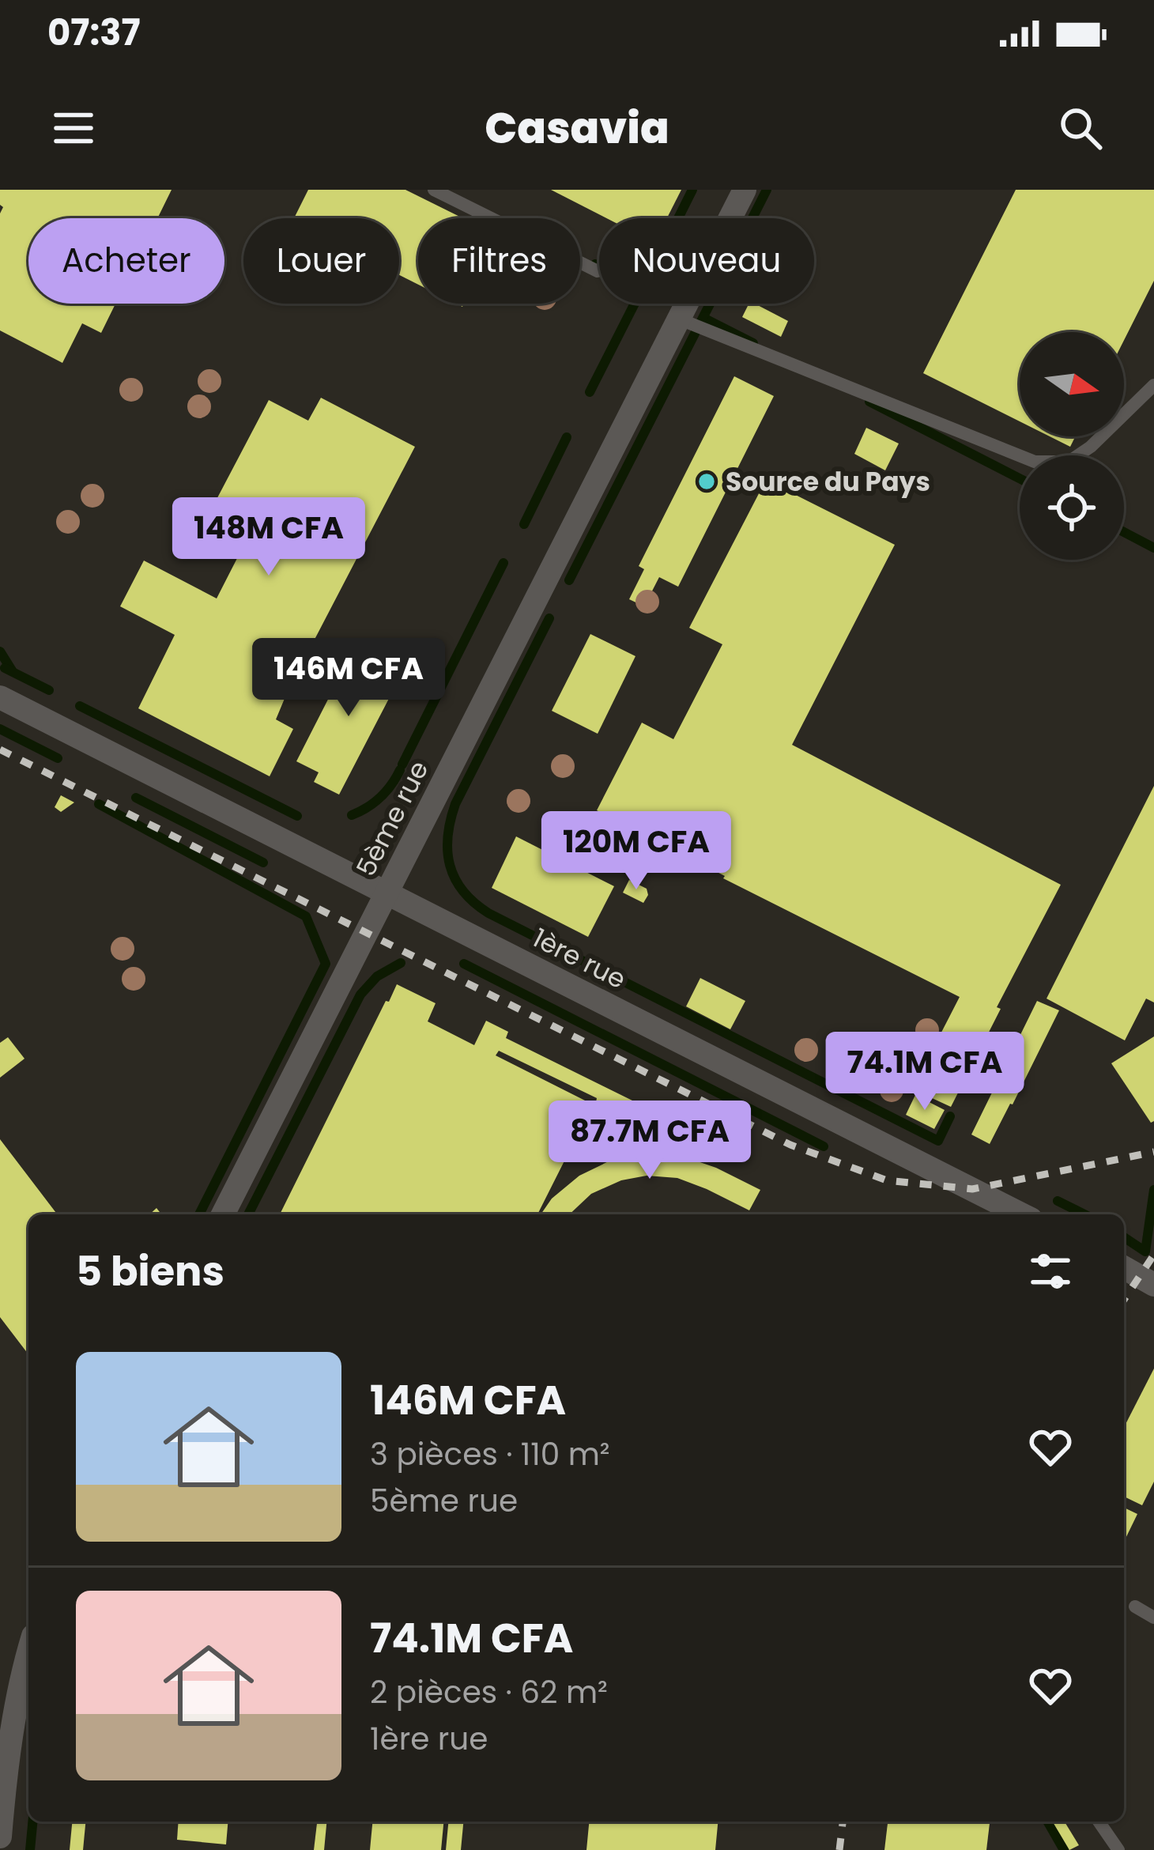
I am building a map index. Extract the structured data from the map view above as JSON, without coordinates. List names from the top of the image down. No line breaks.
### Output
{"streets":{"street":["5ème rue","1ère rue"]},"crossings":[["5ème rue","1ère rue"]],"places":["Source du Pays"],"north":"right","page":{"status":"07:37","header":"Casavia","chip":["Acheter","Louer","Filtres","Nouveau"],"price":["148M CFA","146M CFA","120M CFA","74.1M CFA","87.7M CFA"],"heading":"5 biens","list":[{"name":"146M CFA","note":"3 pièces · 110 m² · 5ème rue"},{"name":"74.1M CFA","note":"2 pièces · 62 m² · 1ère rue"}]}}
